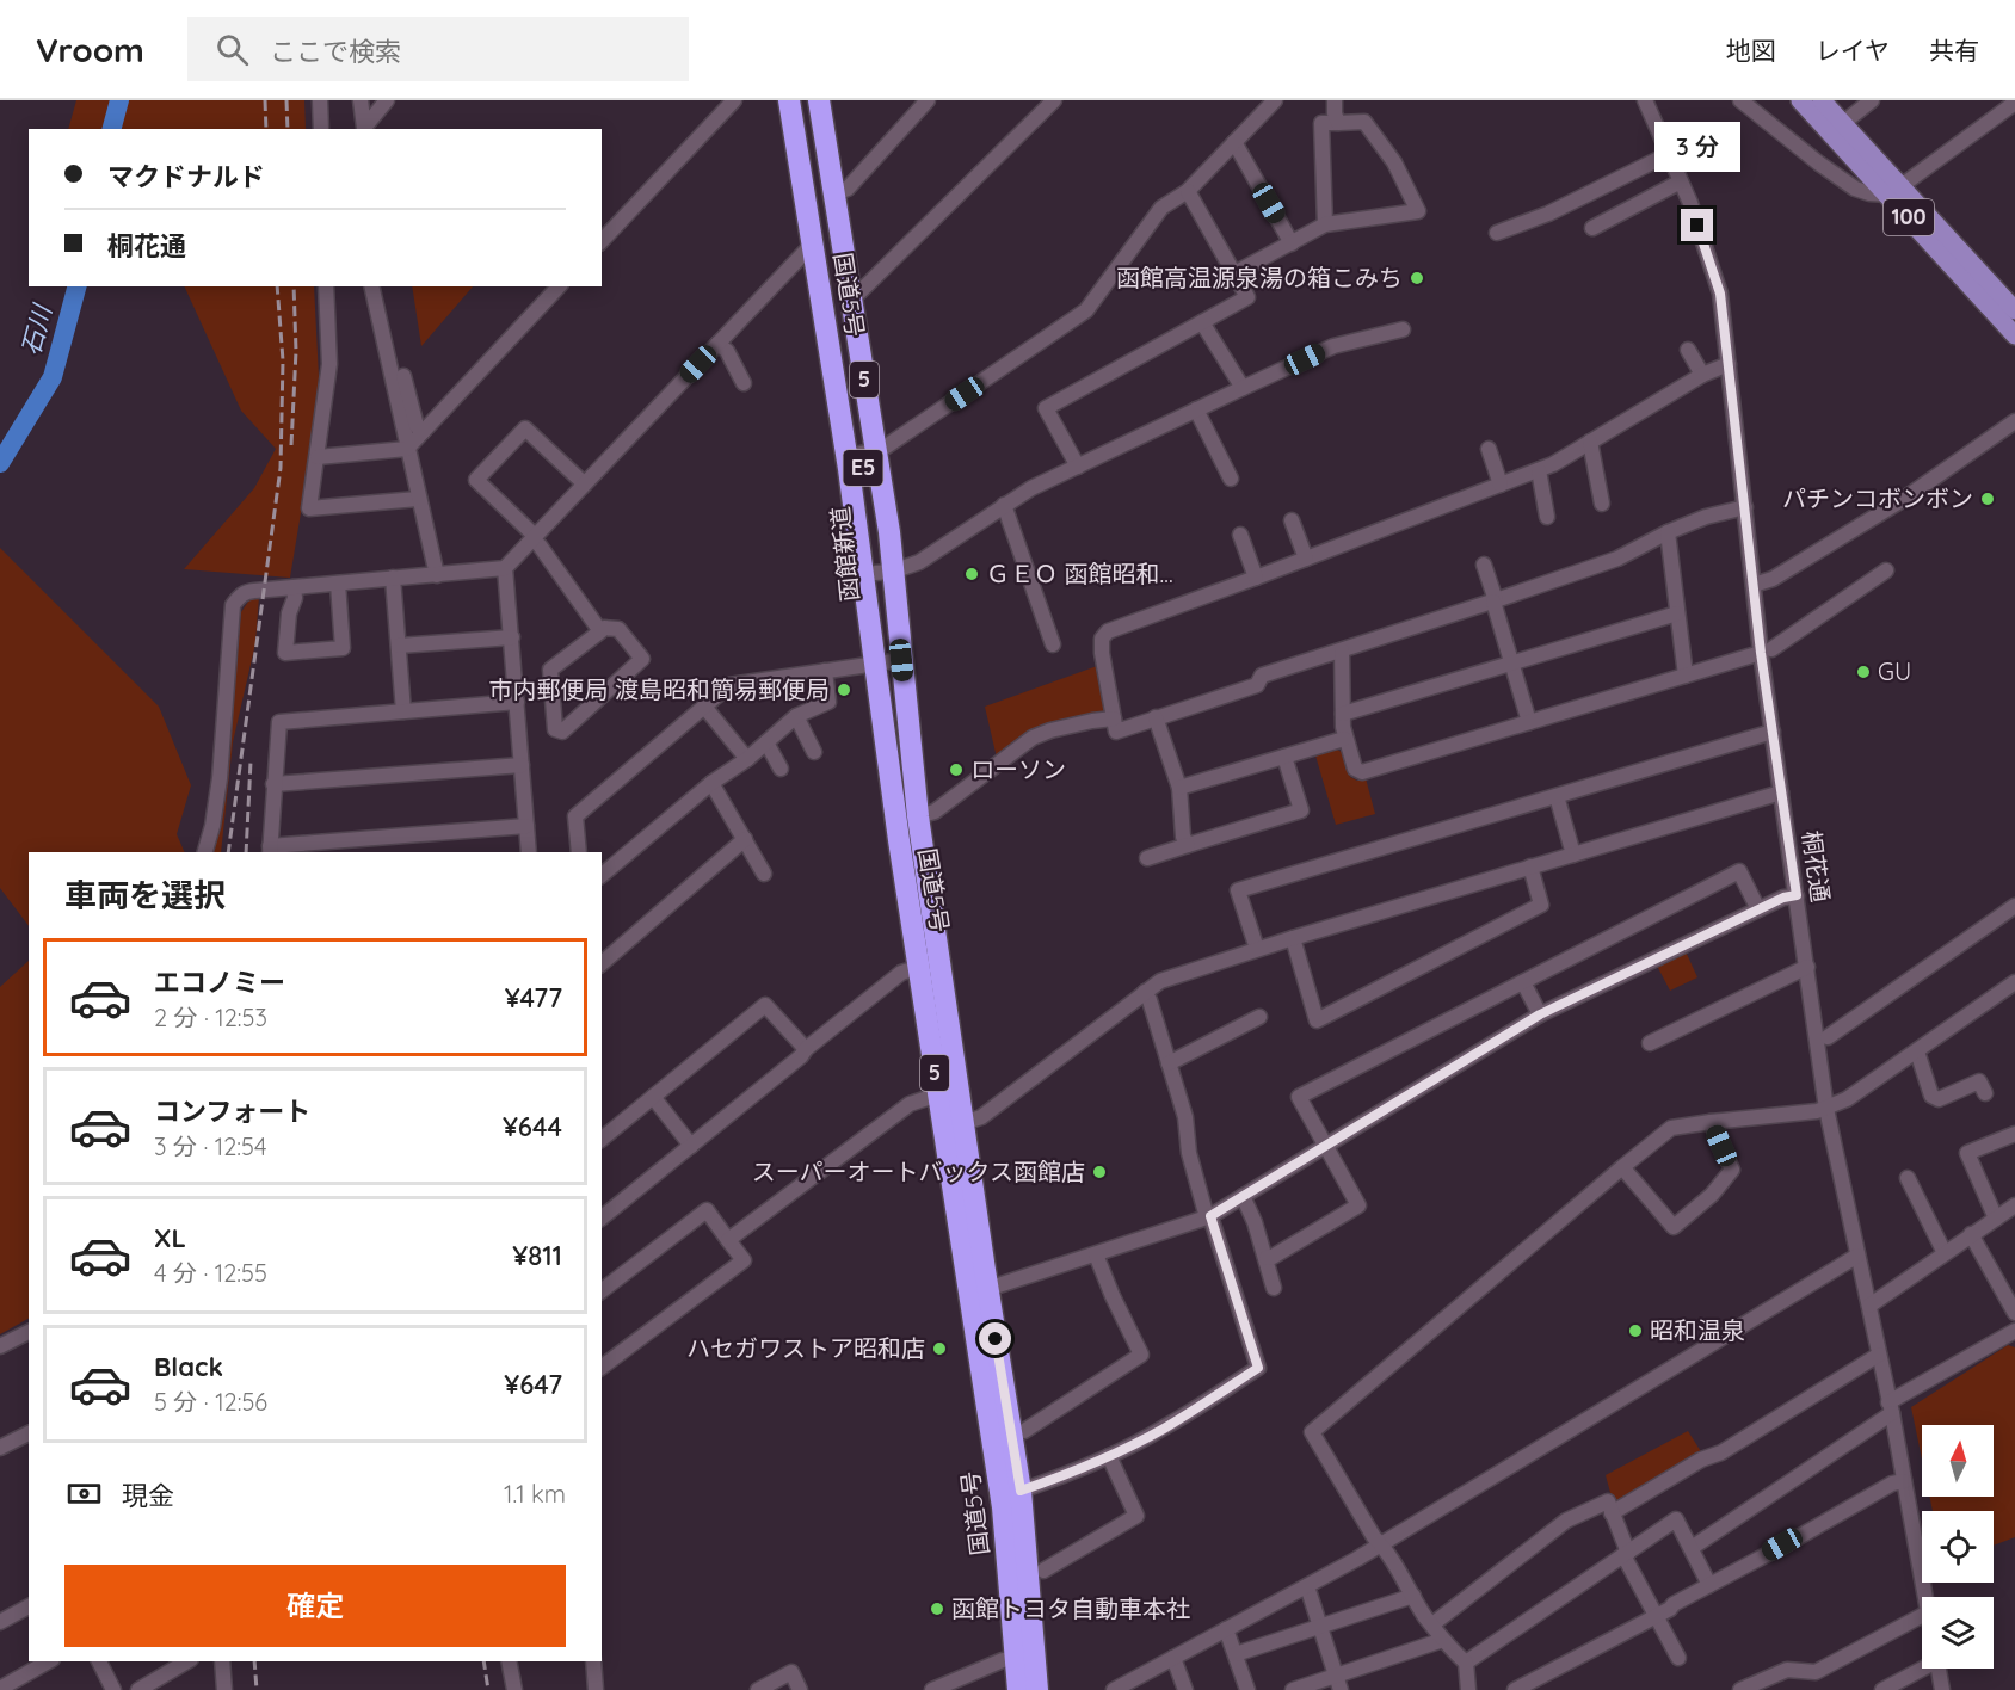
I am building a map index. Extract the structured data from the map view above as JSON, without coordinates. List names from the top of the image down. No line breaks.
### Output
{"streets":{"highway":["国道5号","5","E5","函館新道"],"main road":["100"],"street":["桐花通"]},"crossings":[["国道5号","函館新道"]],"water":["石川"],"places":["函館高温源泉湯の箱こみち","パチンコボンボン","ＧＥＯ 函館昭和…","GU","市内郵便局 渡島昭和簡易郵便局","ローソン","スーパーオートバックス函館店","昭和温泉","ハセガワストア昭和店","函館トヨタ自動車本社"],"north":"top","page":{"header":"Vroom","search":"ここで検索","nav":["地図","レイヤ","共有"],"bubble":"3 分","banner":["マクドナルド","桐花通"],"heading":"車両を選択","list":[{"name":"エコノミー","note":"2 分 · 12:53","value":"¥477"},{"name":"コンフォート","note":"3 分 · 12:54","value":"¥644"},{"name":"XL","note":"4 分 · 12:55","value":"¥811"},{"name":"Black","note":"5 分 · 12:56","value":"¥647"}],"pay":["現金","1.1 km"],"buttons":"確定"}}
